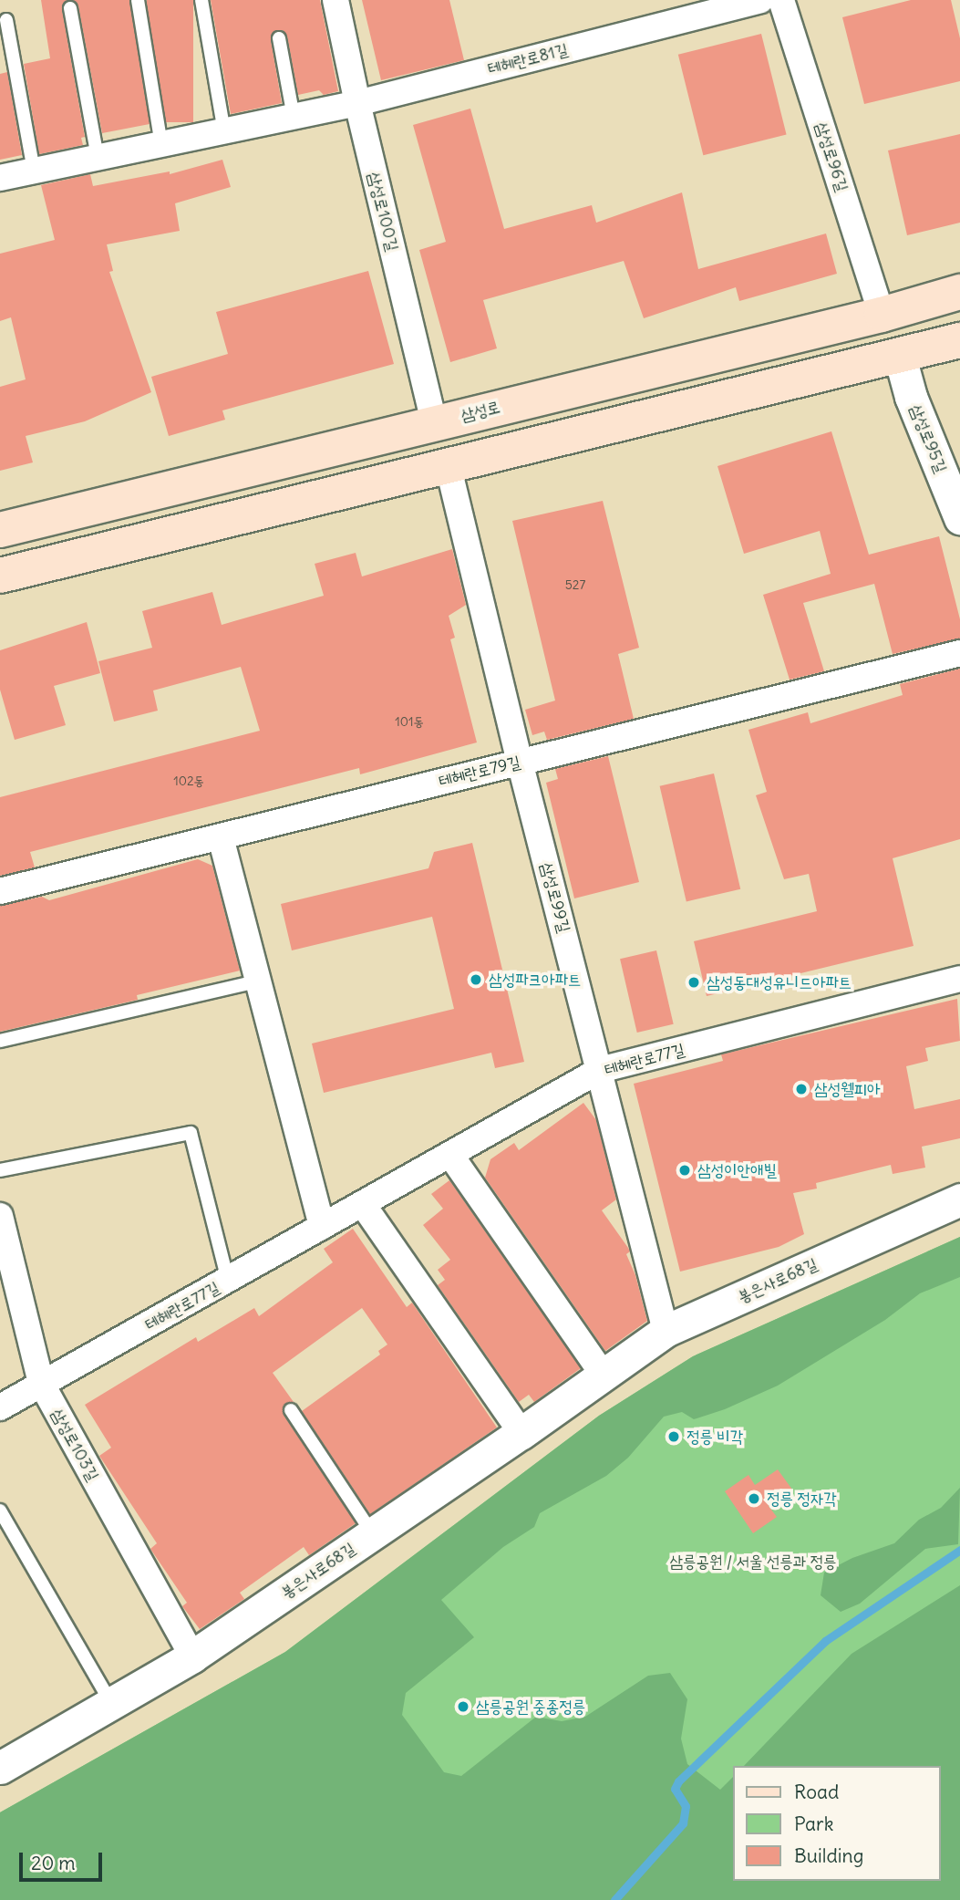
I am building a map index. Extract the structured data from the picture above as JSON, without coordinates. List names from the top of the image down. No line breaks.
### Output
{"streets":{"main road":["삼성로"],"street":["테헤란로81길","삼성로96길","삼성로100길","삼성로95길","테헤란로79길","삼성로99길","테헤란로77길","봉은사로68길","삼성로103길"]},"crossings":[["테헤란로81길","삼성로100길"],["삼성로96길","삼성로"],["삼성로100길","삼성로"],["테헤란로79길","삼성로99길"],["삼성로99길","테헤란로77길"],["삼성로99길","봉은사로68길"],["테헤란로77길","삼성로103길"],["봉은사로68길","삼성로103길"]],"parks":["삼릉공원 / 서울 선릉과 정릉"],"places":["삼성파크아파트","삼성동대성유니드아파트","삼성웰피아","삼성이안애빌","정릉 비각","정릉 정자각","삼릉공원 중종정릉"],"house_numbers":["527","101동","102동"],"legend":["Road","Park","Building"],"scale_bar":"20 m"}
